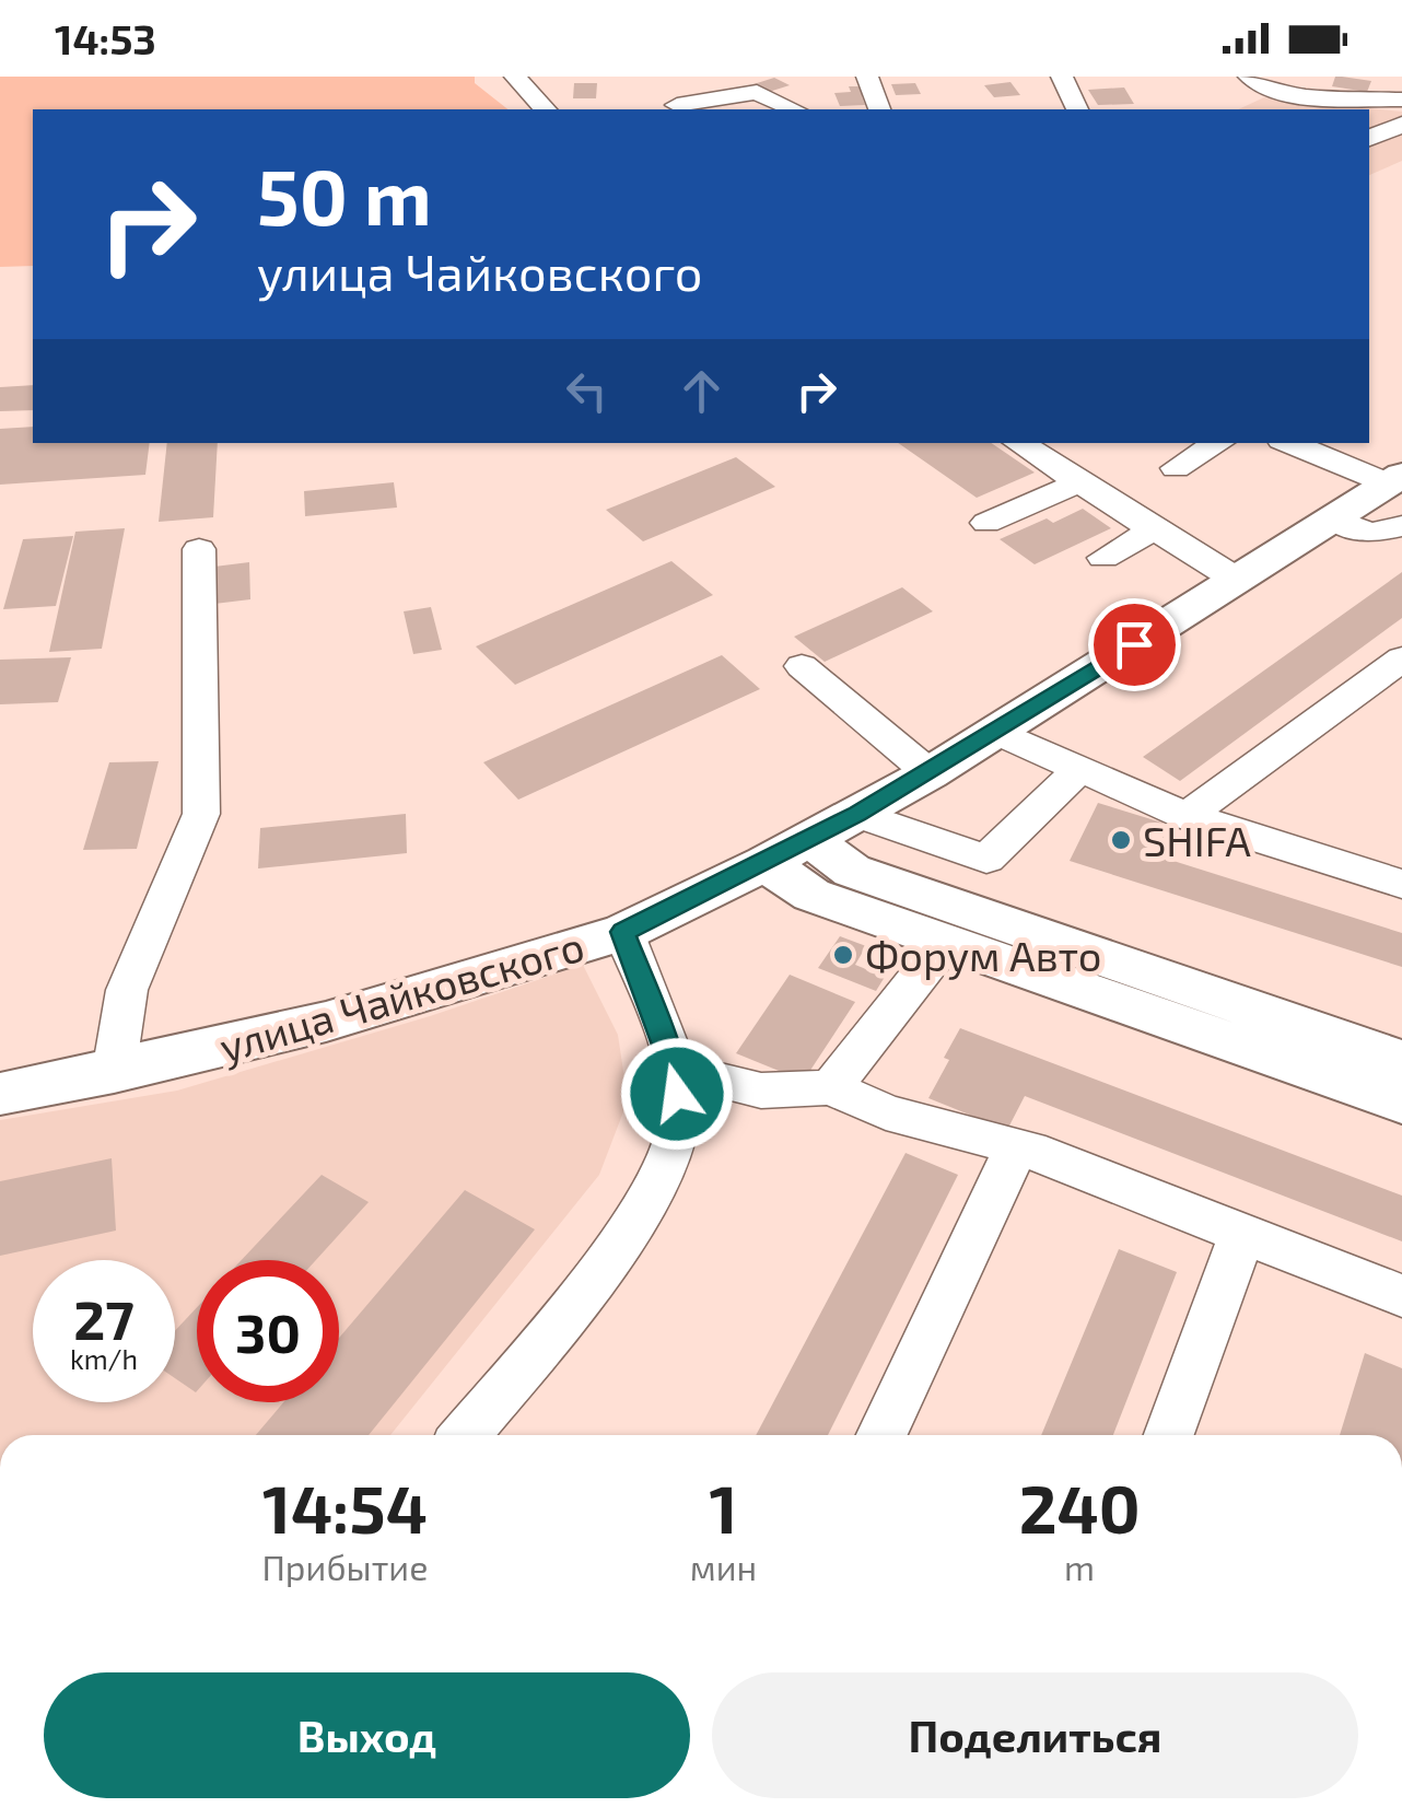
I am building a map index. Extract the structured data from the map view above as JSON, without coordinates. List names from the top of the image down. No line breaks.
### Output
{"streets":{"main road":["улица Чайковского"]},"places":["SHIFA","Форум Авто"],"page":{"status":"14:53","turn":["50 m","улица Чайковского"],"speed":"27 km/h","limit":"30","eta":["14:54","Прибытие","1","мин","240","m"],"buttons":["Выход","Поделиться"]}}
